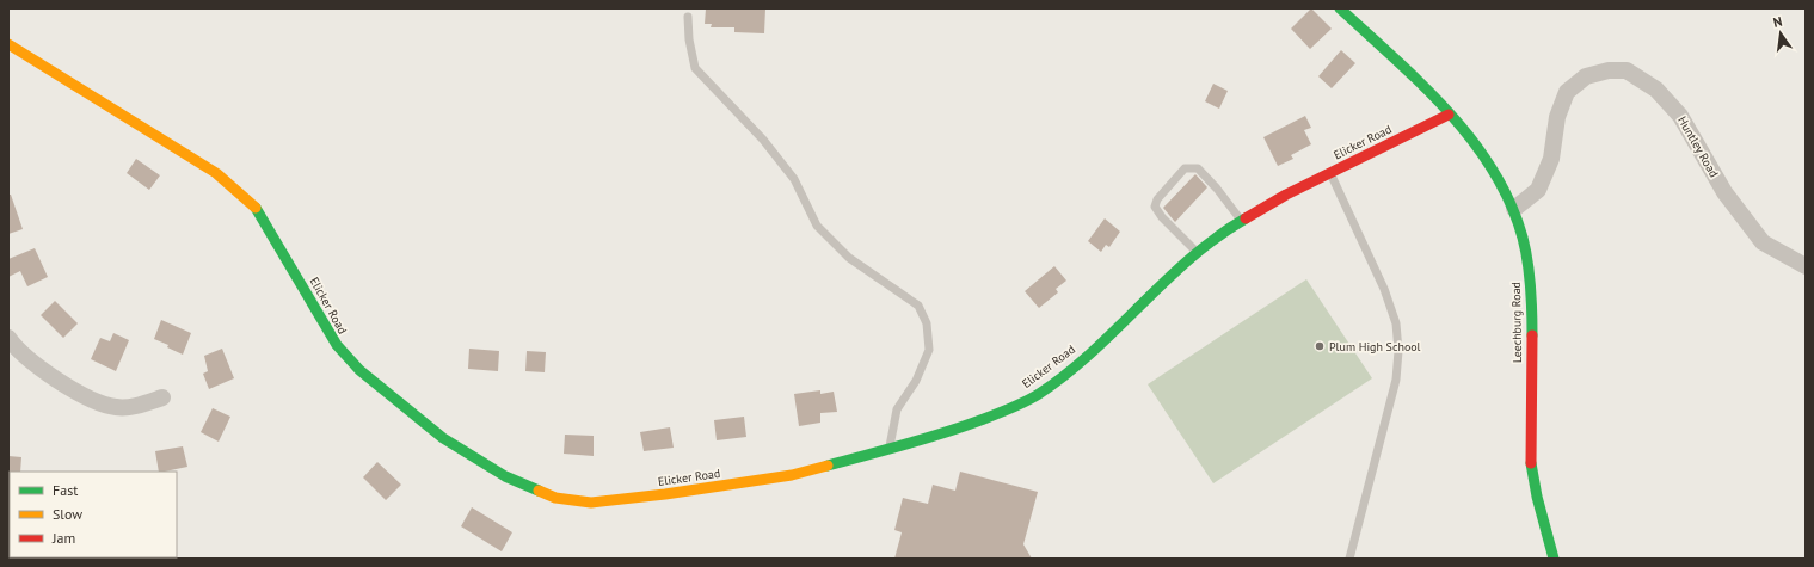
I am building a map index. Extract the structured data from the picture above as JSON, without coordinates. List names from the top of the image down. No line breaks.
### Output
{"streets":{"street":["Elicker Road","Huntley Road","Leechburg Road"]},"crossings":[["Elicker Road","Leechburg Road"],["Huntley Road","Leechburg Road"]],"places":["Plum High School"],"legend":["Fast","Slow","Jam"],"north":"top"}
